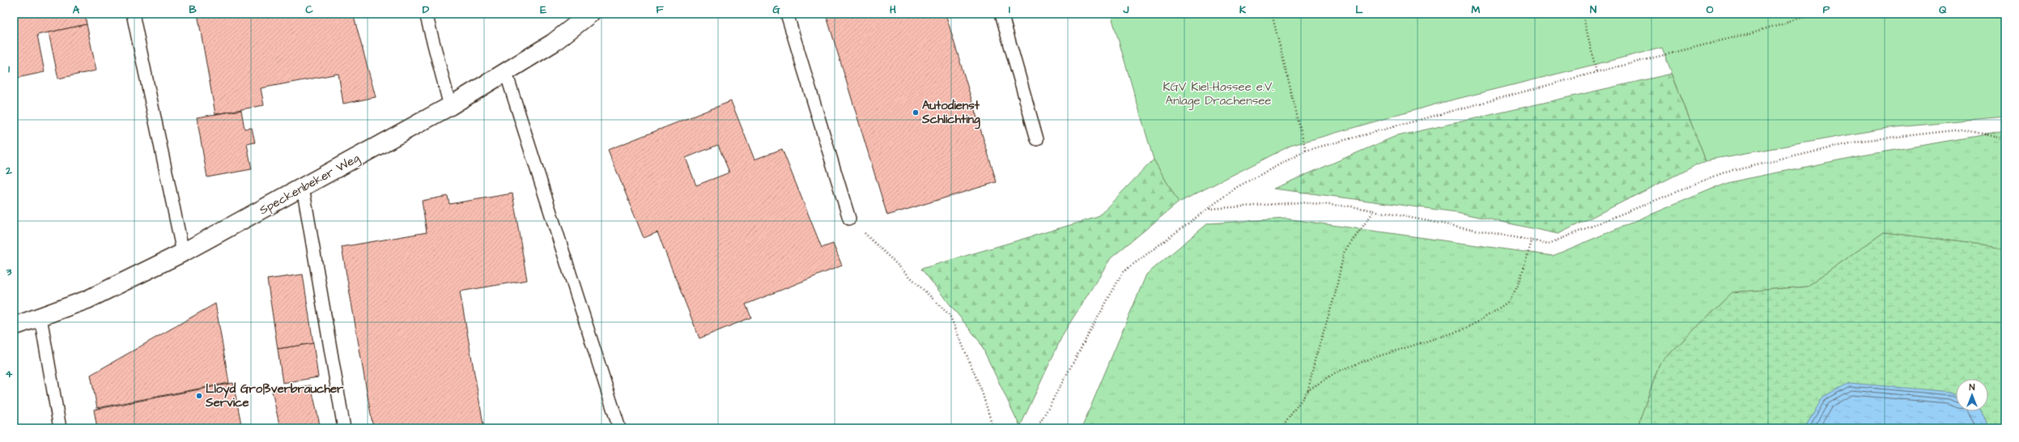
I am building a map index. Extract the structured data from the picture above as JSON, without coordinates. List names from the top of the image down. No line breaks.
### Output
{"streets":{"street":["Speckenbeker Weg"]},"parks":["KGV Kiel-Hassee e.V. Anlage Drachensee"],"places":["Autodienst Schlichting","Lloyd Großverbraucher Service"],"north":"top","grid":{"columns":["A","B","C","D","E","F","G","H","I","J","K","L","M","N","O","P","Q"],"rows":["1","2","3","4"]}}
